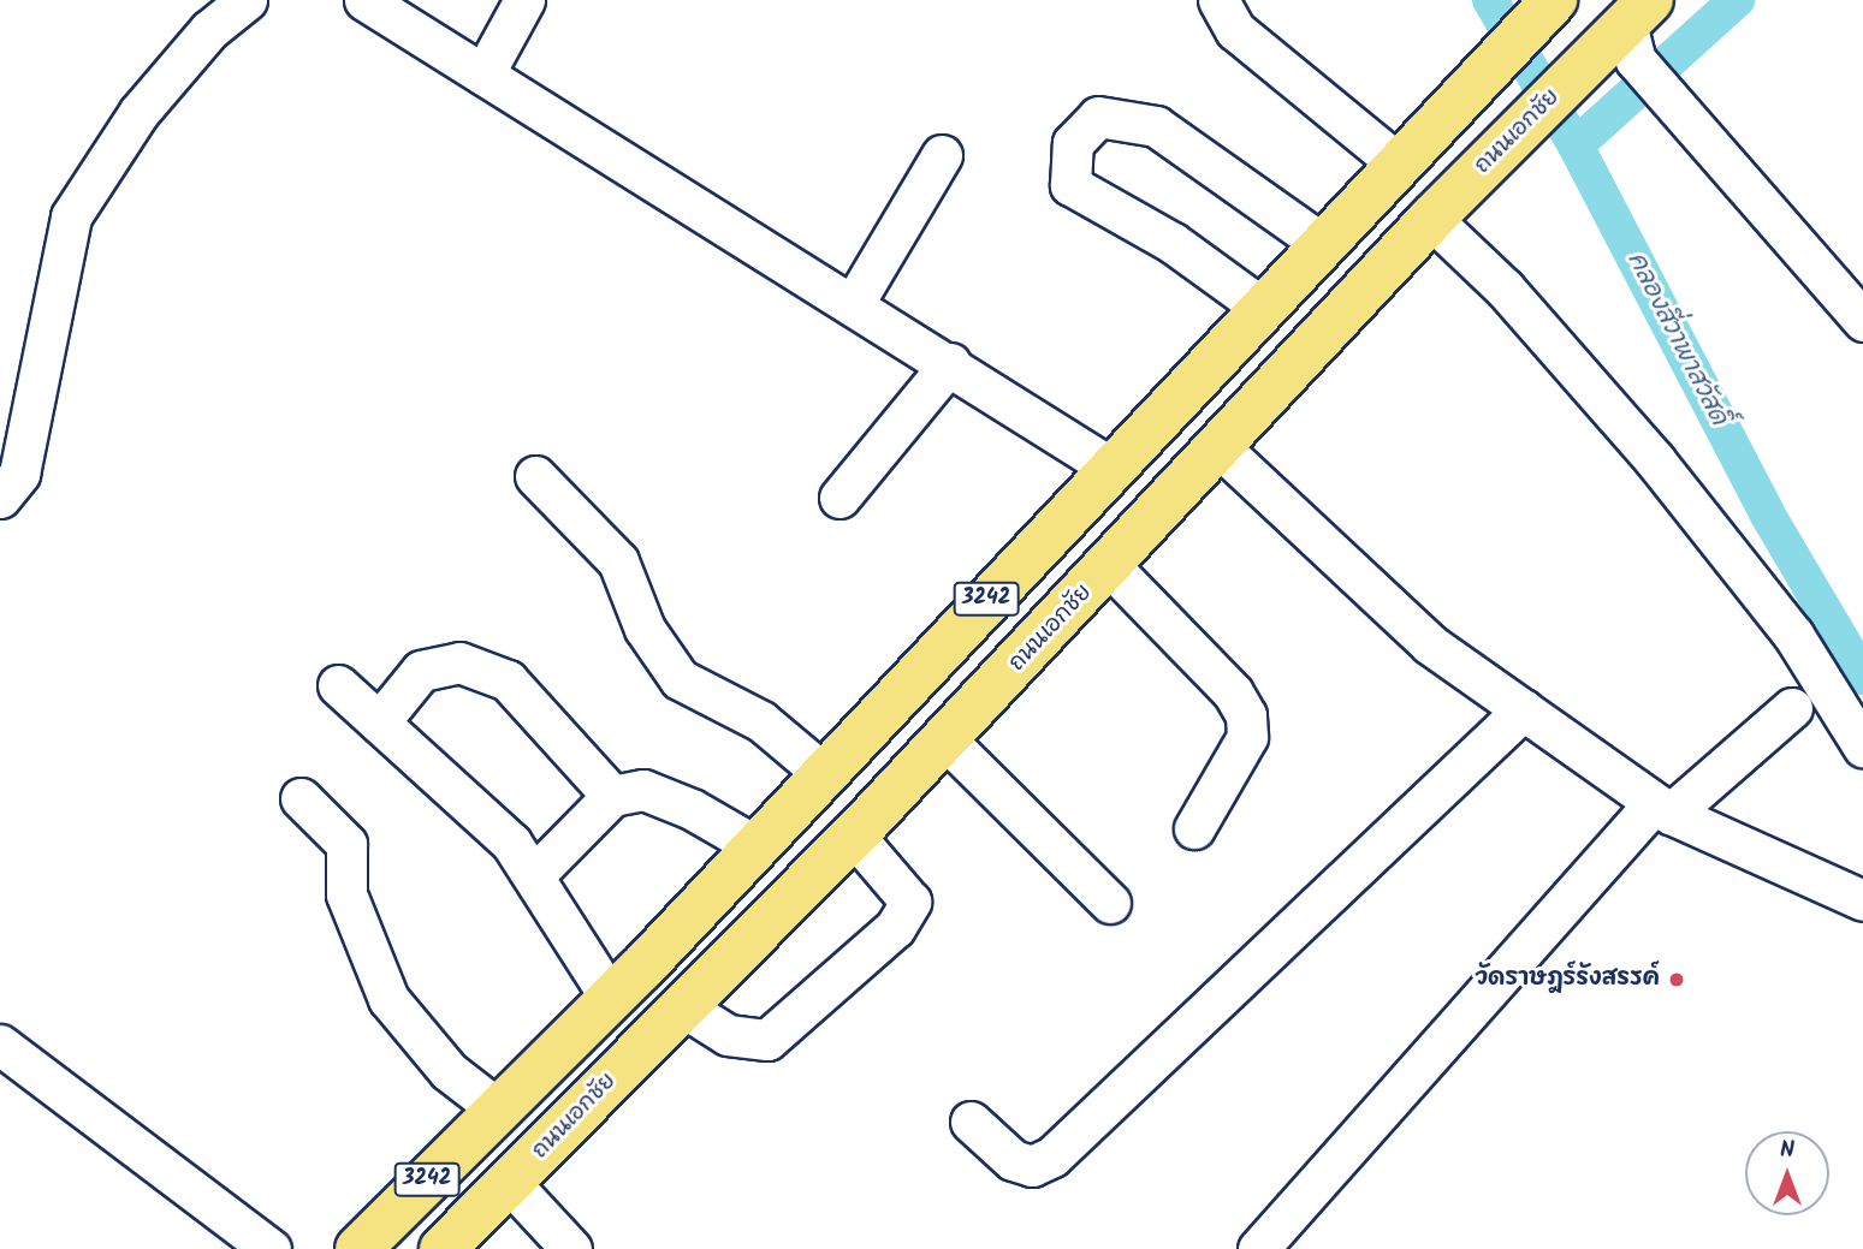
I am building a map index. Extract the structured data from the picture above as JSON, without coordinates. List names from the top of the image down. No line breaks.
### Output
{"streets":{"main road":["ถนนเอกชัย","3242"]},"water":["คลองสี่วาพาสวัสดิ์"],"places":["วัดราษฎร์รังสรรค์"],"north":"top"}
